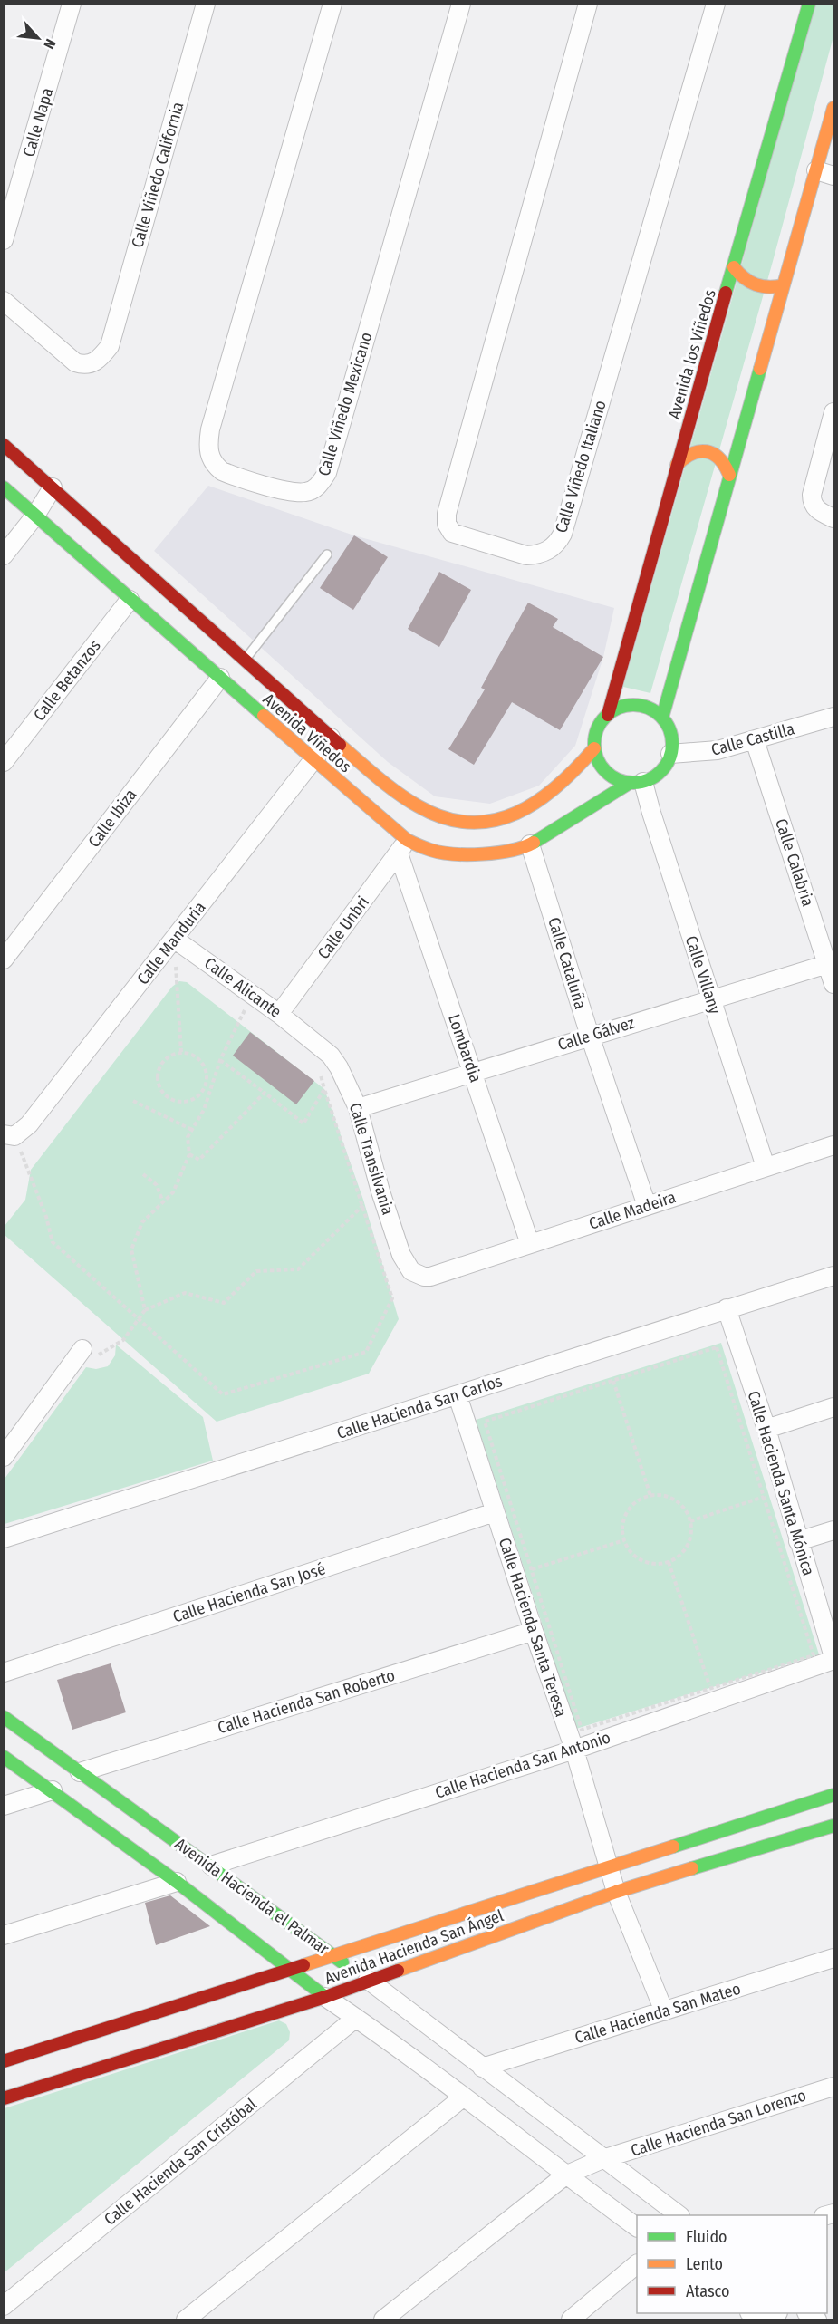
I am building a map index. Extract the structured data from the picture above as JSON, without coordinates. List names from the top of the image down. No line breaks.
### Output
{"streets":{"street":["Calle Napa","Calle Viñedo California","Avenida los Viñedos","Calle Viñedo Mexicano","Calle Viñedo Italiano","Calle Betanzos","Avenida Viñedos","Calle Castilla","Calle Ibiza","Calle Calabria","Calle Unbri","Calle Manduria","Calle Cataluña","Calle Villany","Calle Alicante","Calle Gálvez","Lombardia","Calle Transilvania","Calle Madeira","Calle Hacienda San Carlos","Calle Hacienda Santa Mónica","Calle Hacienda San José","Calle Hacienda Santa Teresa","Calle Hacienda San Roberto","Calle Hacienda San Antonio","Avenida Hacienda el Palmar","Avenida Hacienda San Ángel","Calle Hacienda San Mateo","Calle Hacienda San Lorenzo","Calle Hacienda San Cristóbal"]},"crossings":[["Avenida los Viñedos","Avenida Viñedos"],["Avenida los Viñedos","Calle Castilla"],["Avenida los Viñedos","Calle Villany"],["Calle Betanzos","Avenida Viñedos"],["Avenida Viñedos","Calle Castilla"],["Avenida Viñedos","Calle Ibiza"],["Avenida Viñedos","Calle Unbri"],["Avenida Viñedos","Calle Manduria"],["Avenida Viñedos","Calle Cataluña"],["Avenida Viñedos","Calle Villany"],["Avenida Viñedos","Lombardia"],["Calle Castilla","Calle Calabria"],["Calle Castilla","Calle Villany"],["Calle Calabria","Calle Gálvez"],["Calle Unbri","Calle Alicante"],["Calle Unbri","Lombardia"],["Calle Manduria","Calle Alicante"],["Calle Cataluña","Calle Gálvez"],["Calle Cataluña","Calle Madeira"],["Calle Villany","Calle Gálvez"],["Calle Villany","Calle Madeira"],["Calle Alicante","Calle Transilvania"],["Calle Gálvez","Lombardia"],["Calle Gálvez","Calle Transilvania"],["Lombardia","Calle Madeira"],["Calle Transilvania","Calle Madeira"],["Calle Hacienda San Carlos","Calle Hacienda Santa Mónica"],["Calle Hacienda San Carlos","Calle Hacienda Santa Teresa"],["Calle Hacienda Santa Mónica","Calle Hacienda San Antonio"],["Calle Hacienda San José","Calle Hacienda Santa Teresa"],["Calle Hacienda Santa Teresa","Calle Hacienda San Roberto"],["Calle Hacienda Santa Teresa","Calle Hacienda San Antonio"],["Calle Hacienda Santa Teresa","Avenida Hacienda San Ángel"],["Calle Hacienda Santa Teresa","Calle Hacienda San Mateo"],["Calle Hacienda San Roberto","Avenida Hacienda el Palmar"],["Calle Hacienda San Antonio","Avenida Hacienda el Palmar"],["Avenida Hacienda el Palmar","Avenida Hacienda San Ángel"],["Avenida Hacienda el Palmar","Calle Hacienda San Mateo"],["Avenida Hacienda el Palmar","Calle Hacienda San Lorenzo"],["Avenida Hacienda el Palmar","Calle Hacienda San Cristóbal"]],"legend":["Fluido","Lento","Atasco"],"north":"bottom right"}
